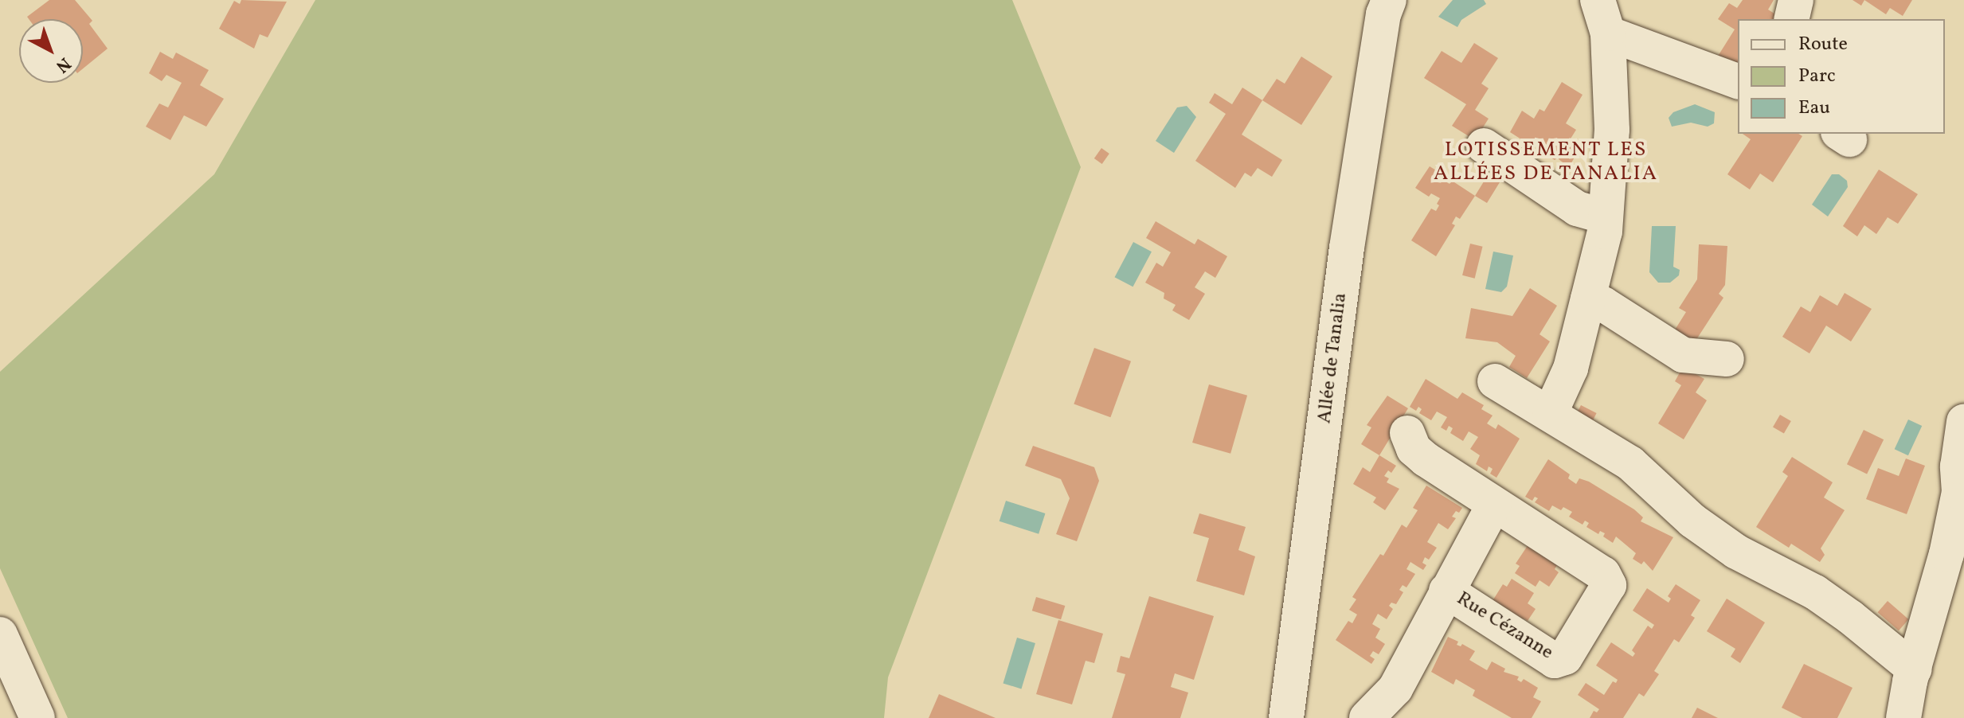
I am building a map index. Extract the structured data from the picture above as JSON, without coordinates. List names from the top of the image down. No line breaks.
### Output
{"streets":{"street":["Allée de Tanalia","Rue Cézanne"]},"districts":["LOTISSEMENT LES ALLÉES DE TANALIA"],"legend":["Route","Parc","Eau"],"north":"bottom right"}
